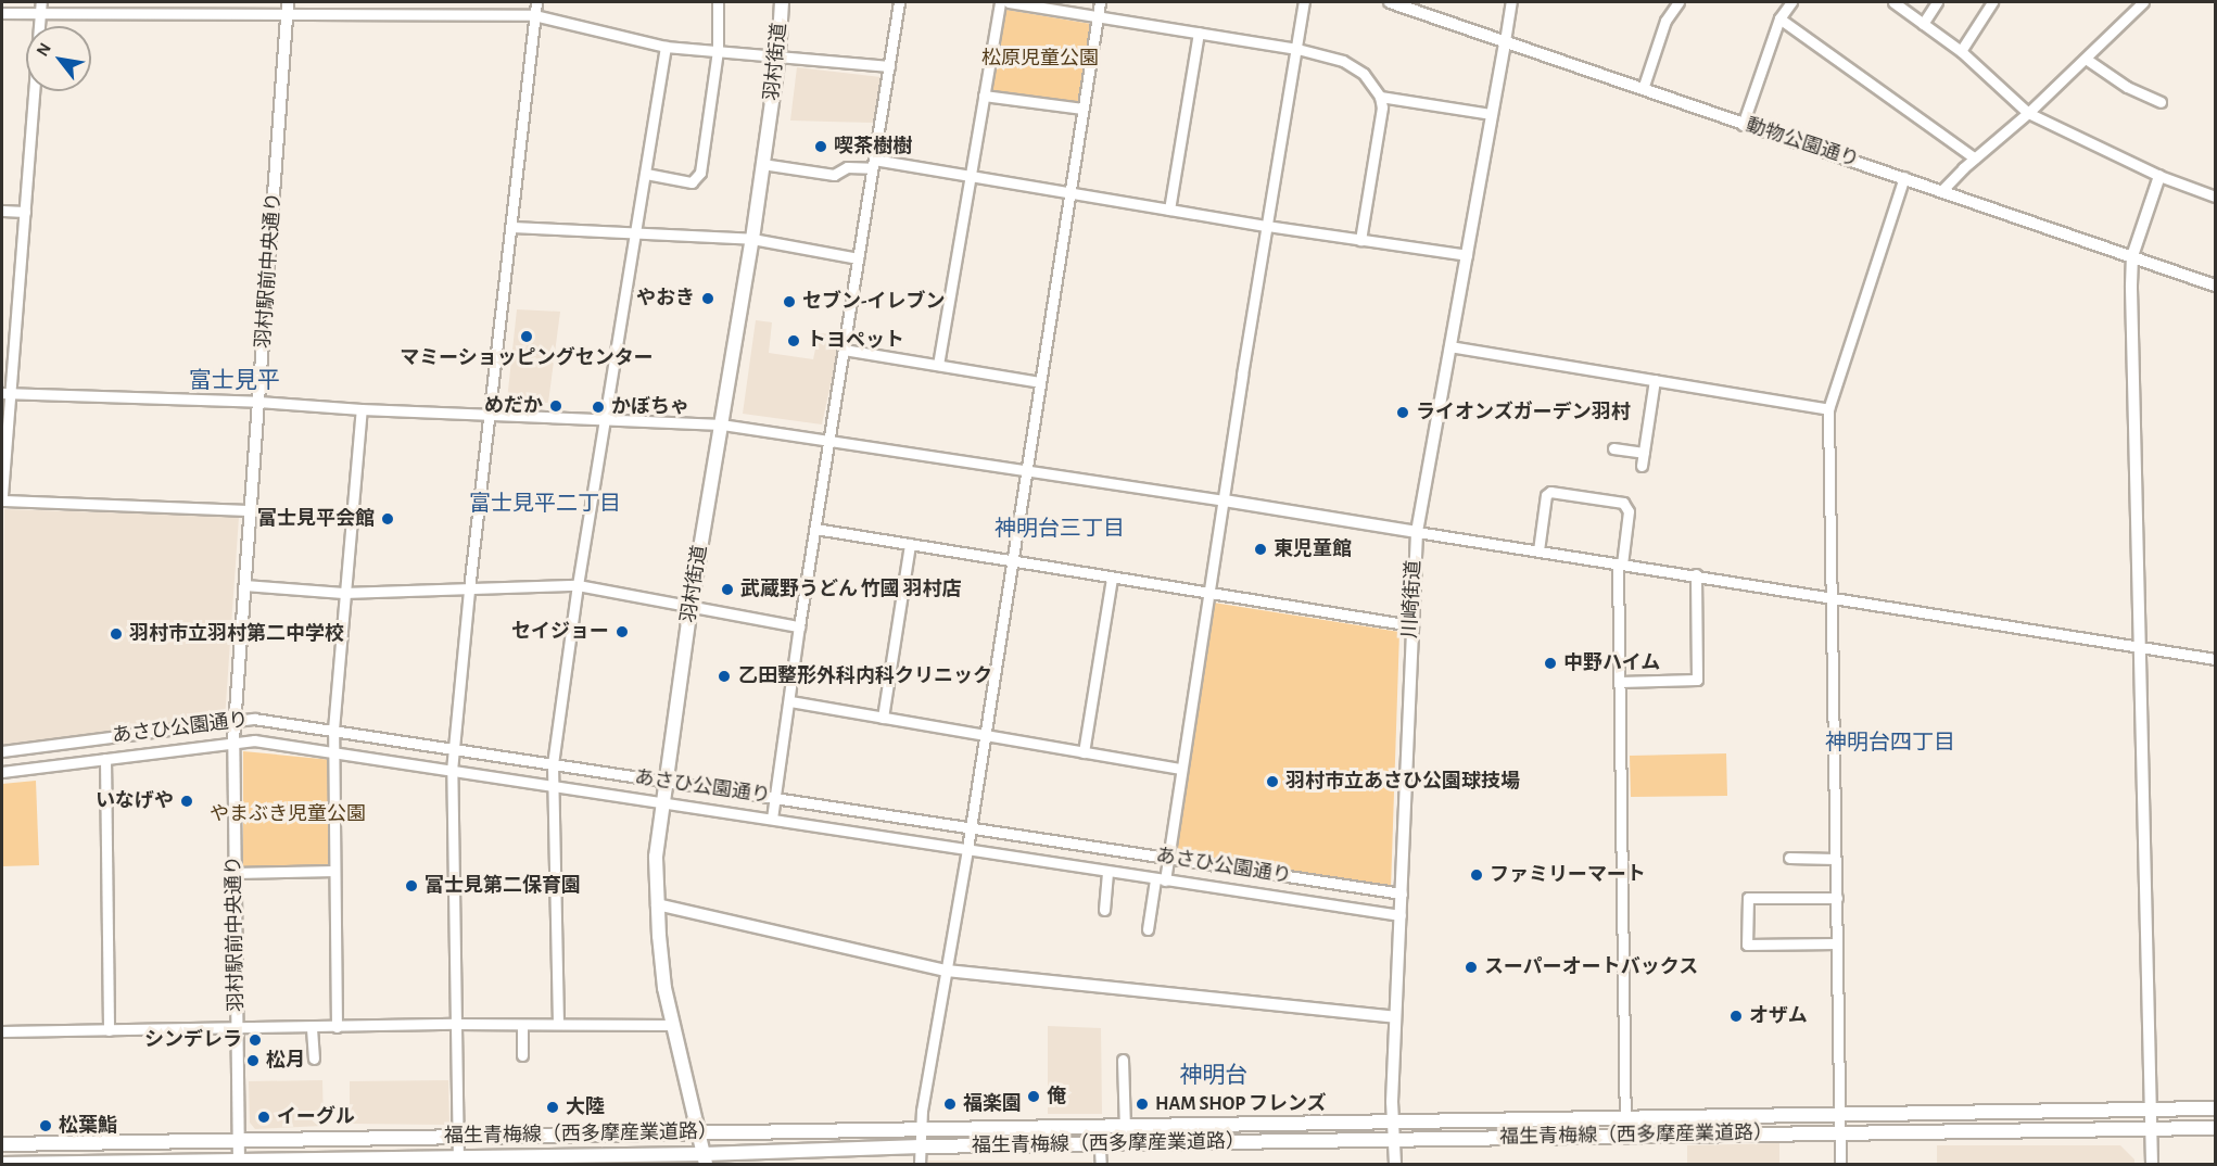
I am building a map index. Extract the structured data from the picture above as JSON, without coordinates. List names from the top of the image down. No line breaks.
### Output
{"streets":{"main road":["羽村街道","福生青梅線（西多摩産業道路）"],"street":["動物公園通り","羽村駅前中央通り","川崎街道","あさひ公園通り"]},"crossings":[["羽村街道","あさひ公園通り"],["羽村街道","福生青梅線（西多摩産業道路）"],["動物公園通り","川崎街道"],["羽村駅前中央通り","あさひ公園通り"],["羽村駅前中央通り","福生青梅線（西多摩産業道路）"],["川崎街道","あさひ公園通り"],["川崎街道","福生青梅線（西多摩産業道路）"]],"districts":["富士見平","富士見平二丁目","神明台三丁目","神明台四丁目","神明台"],"parks":["松原児童公園","やまぶき児童公園"],"places":["喫茶樹樹","やおき","セブン-イレブン","マミーショッピングセンター","トヨペット","めだか","かぼちゃ","ライオンズガーデン羽村","富士見平会館","東児童館","武蔵野うどん 竹國 羽村店","セイジョー","羽村市立羽村第二中学校","中野ハイム","乙田整形外科内科クリニック","羽村市立あさひ公園球技場","いなげや","ファミリーマート","富士見第二保育園","スーパーオートバックス","オザム","シンデレラ","松月","俺","福楽園","HAM SHOP フレンズ","大陸","イーグル","松葉鮨"],"north":"top left"}
